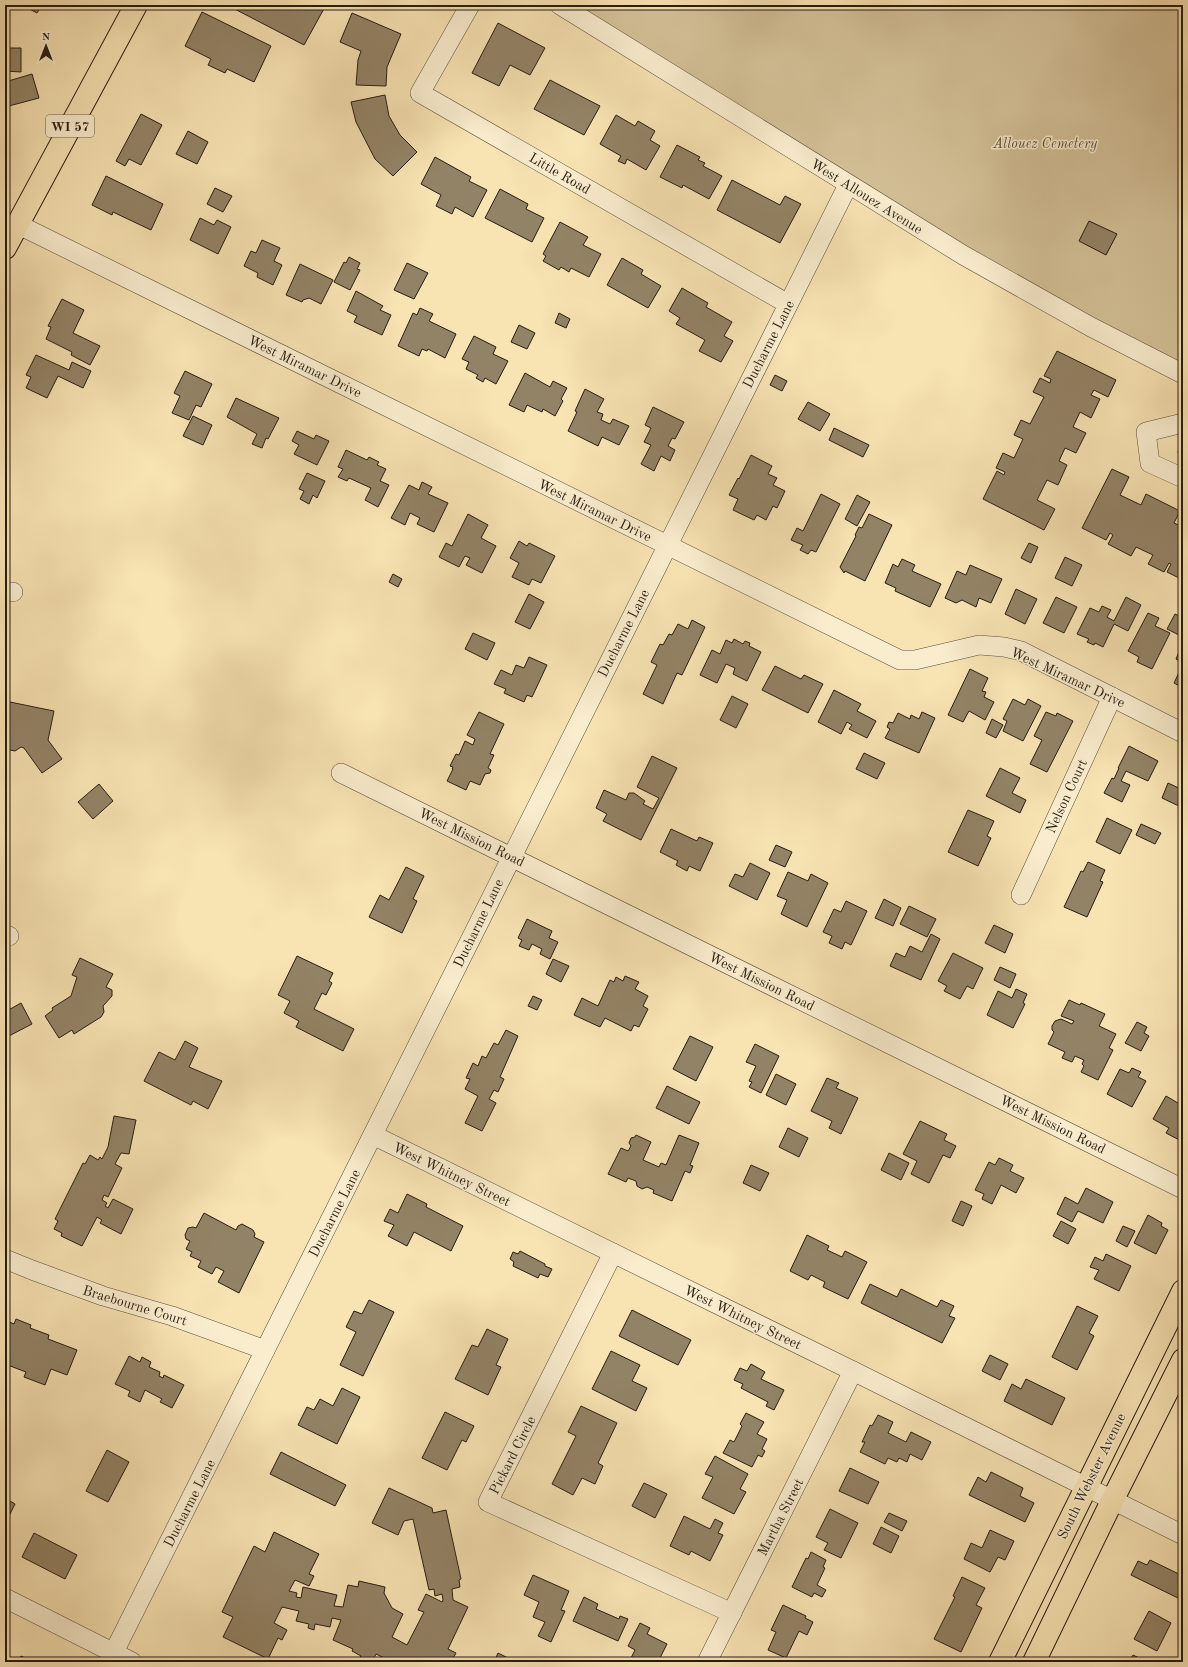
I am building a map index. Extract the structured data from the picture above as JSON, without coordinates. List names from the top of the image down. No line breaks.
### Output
{"streets":{"main road":["WI 57","South Webster Avenue"],"street":["Little Road","West Allouez Avenue","Ducharme Lane","West Miramar Drive","Nelson Court","West Mission Road","West Whitney Street","Braebourne Court","Pickard Circle","Martha Street"]},"crossings":[["WI 57","West Miramar Drive"],["Little Road","Ducharme Lane"],["West Allouez Avenue","Ducharme Lane"],["Ducharme Lane","West Miramar Drive"],["Ducharme Lane","West Mission Road"],["Ducharme Lane","West Whitney Street"],["Ducharme Lane","Braebourne Court"],["West Miramar Drive","Nelson Court"],["West Whitney Street","Pickard Circle"],["West Whitney Street","South Webster Avenue"],["West Whitney Street","Martha Street"],["Pickard Circle","Martha Street"]],"parks":["Allouez Cemetery"],"north":"top"}
